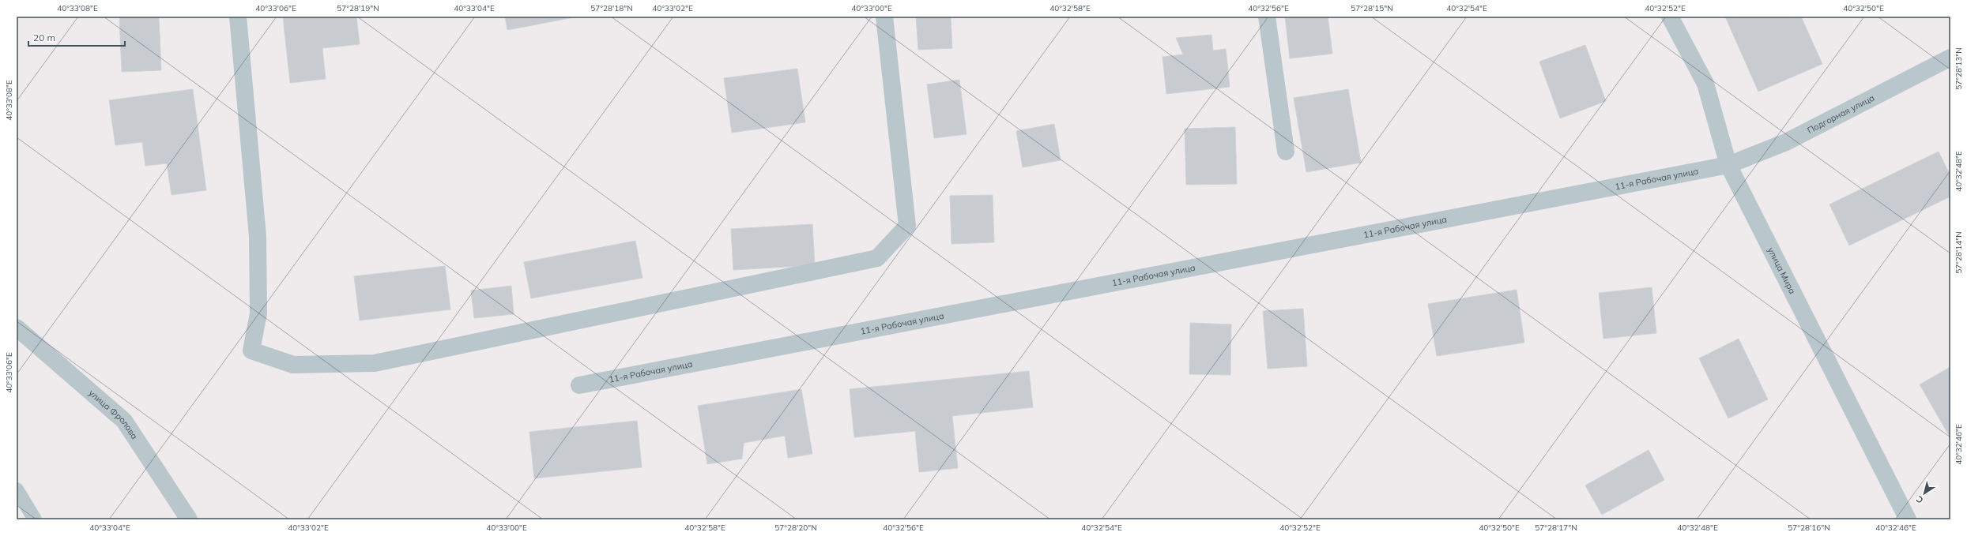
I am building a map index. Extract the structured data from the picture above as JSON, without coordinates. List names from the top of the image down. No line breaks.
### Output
{"streets":{"street":["Подгорная улица","11-я Рабочая улица","улица Мира","улица Фролова"]},"crossings":[["Подгорная улица","11-я Рабочая улица"],["Подгорная улица","улица Мира"],["11-я Рабочая улица","улица Мира"]],"scale_bar":"20 m","north":"bottom left","coordinates":["40°33'08\"E","40°33'06\"E","57°28'19\"N","40°33'04\"E","57°28'18\"N","40°33'02\"E","40°33'00\"E","40°32'58\"E","40°32'56\"E","57°28'15\"N","40°32'54\"E","40°32'52\"E","40°32'50\"E","57°28'13\"N","40°32'48\"E","57°28'14\"N","40°32'46\"E","57°28'20\"N","57°28'17\"N","57°28'16\"N"]}
